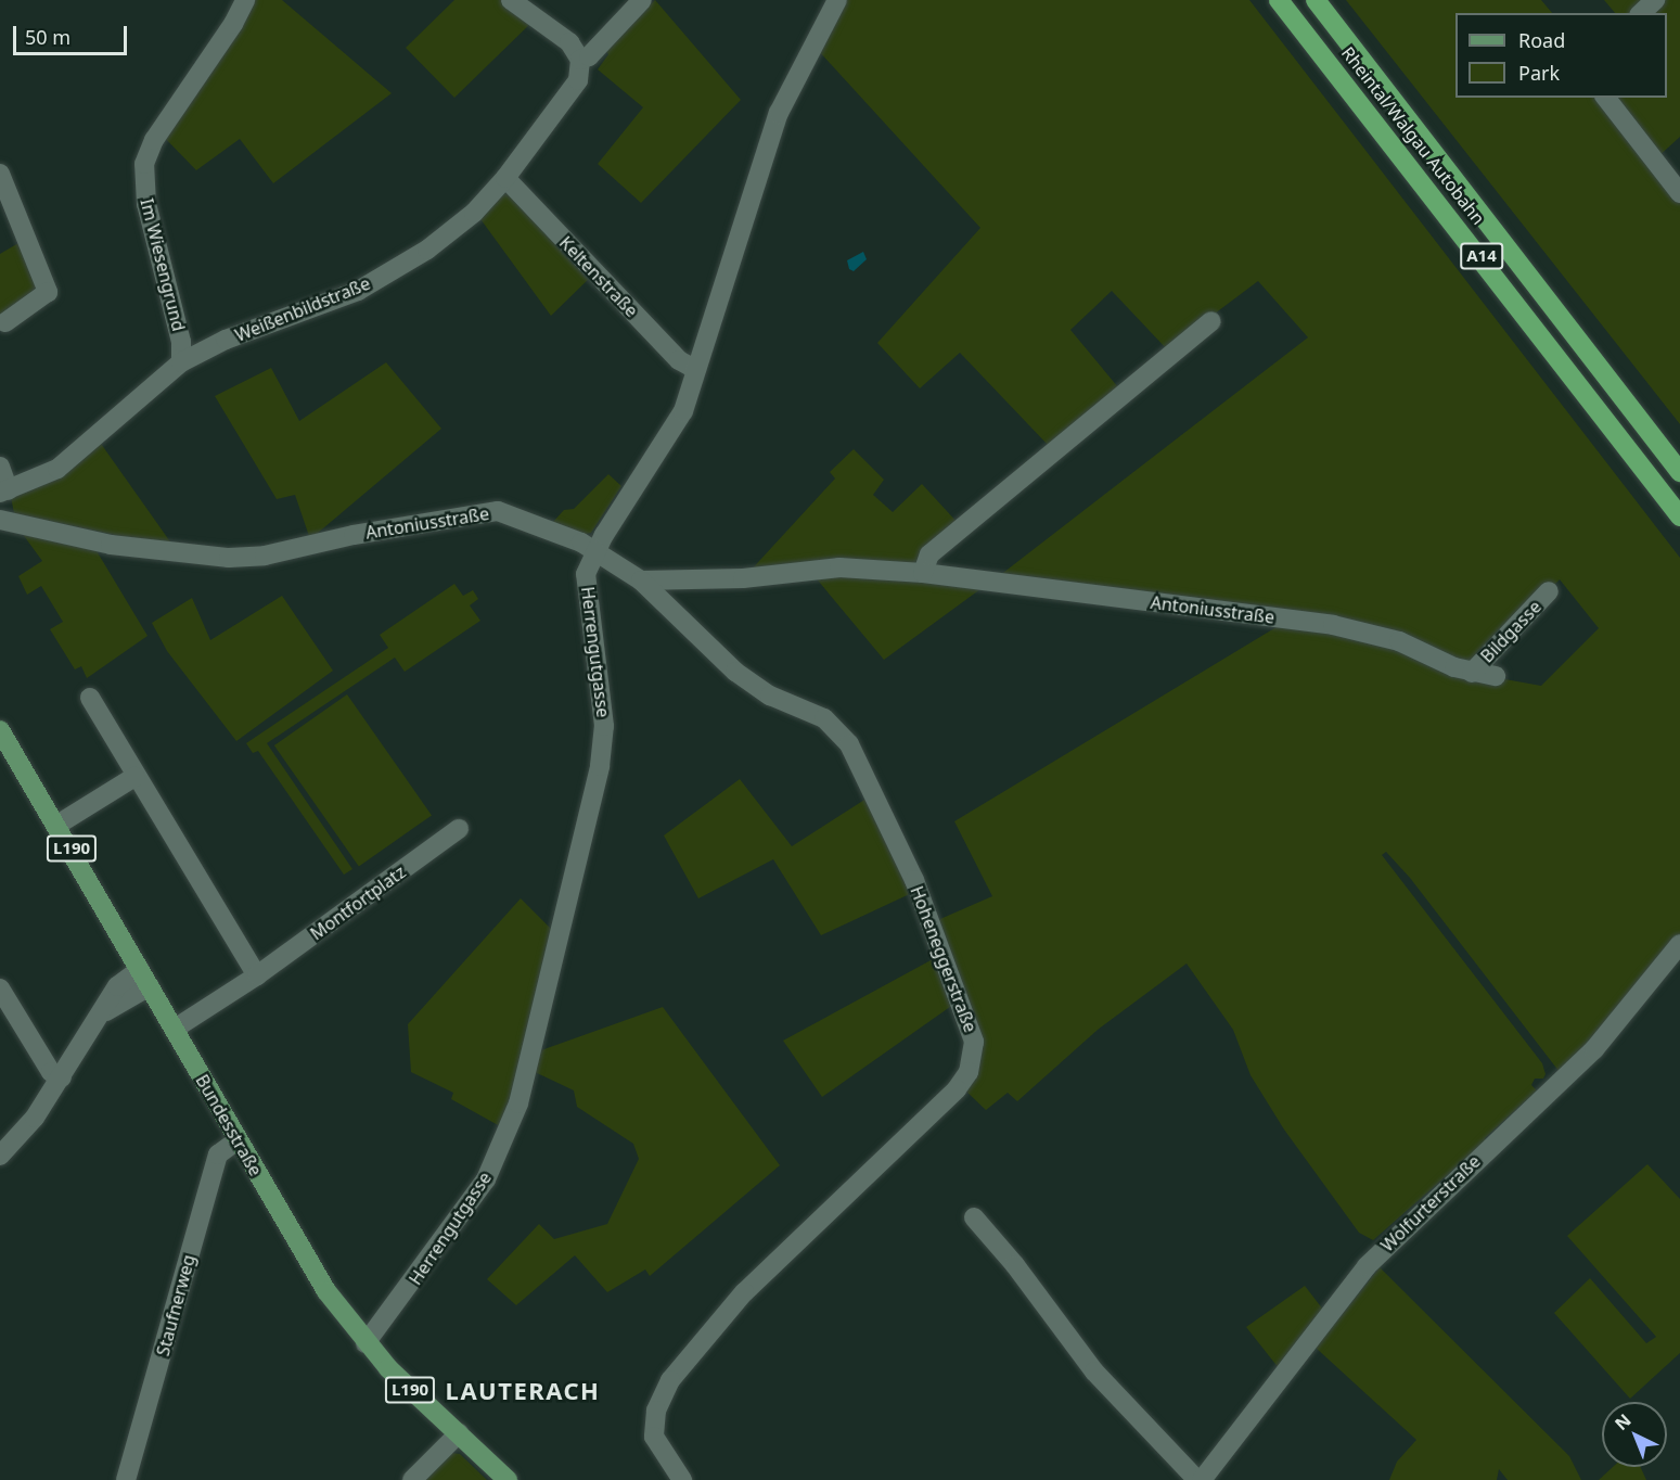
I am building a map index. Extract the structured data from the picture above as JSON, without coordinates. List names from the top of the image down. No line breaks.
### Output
{"streets":{"highway":["Rheintal/Walgau Autobahn","A14"],"main road":["L190","Bundesstraße"],"street":["Im Wiesengrund","Keltenstraße","Weißenbildstraße","Antoniusstraße","Bildgasse","Herrengutgasse","Montfortplatz","Hoheneggerstraße","Wolfurterstraße","Staufnerweg"]},"crossings":[["Im Wiesengrund","Weißenbildstraße"],["Keltenstraße","Weißenbildstraße"],["Keltenstraße","Herrengutgasse"],["Antoniusstraße","Bildgasse"],["Antoniusstraße","Herrengutgasse"],["Antoniusstraße","Hoheneggerstraße"],["Herrengutgasse","Bundesstraße"],["Montfortplatz","Bundesstraße"],["Bundesstraße","Staufnerweg"]],"districts":["LAUTERACH"],"legend":["Road","Park"],"scale_bar":"50 m","north":"top left"}
